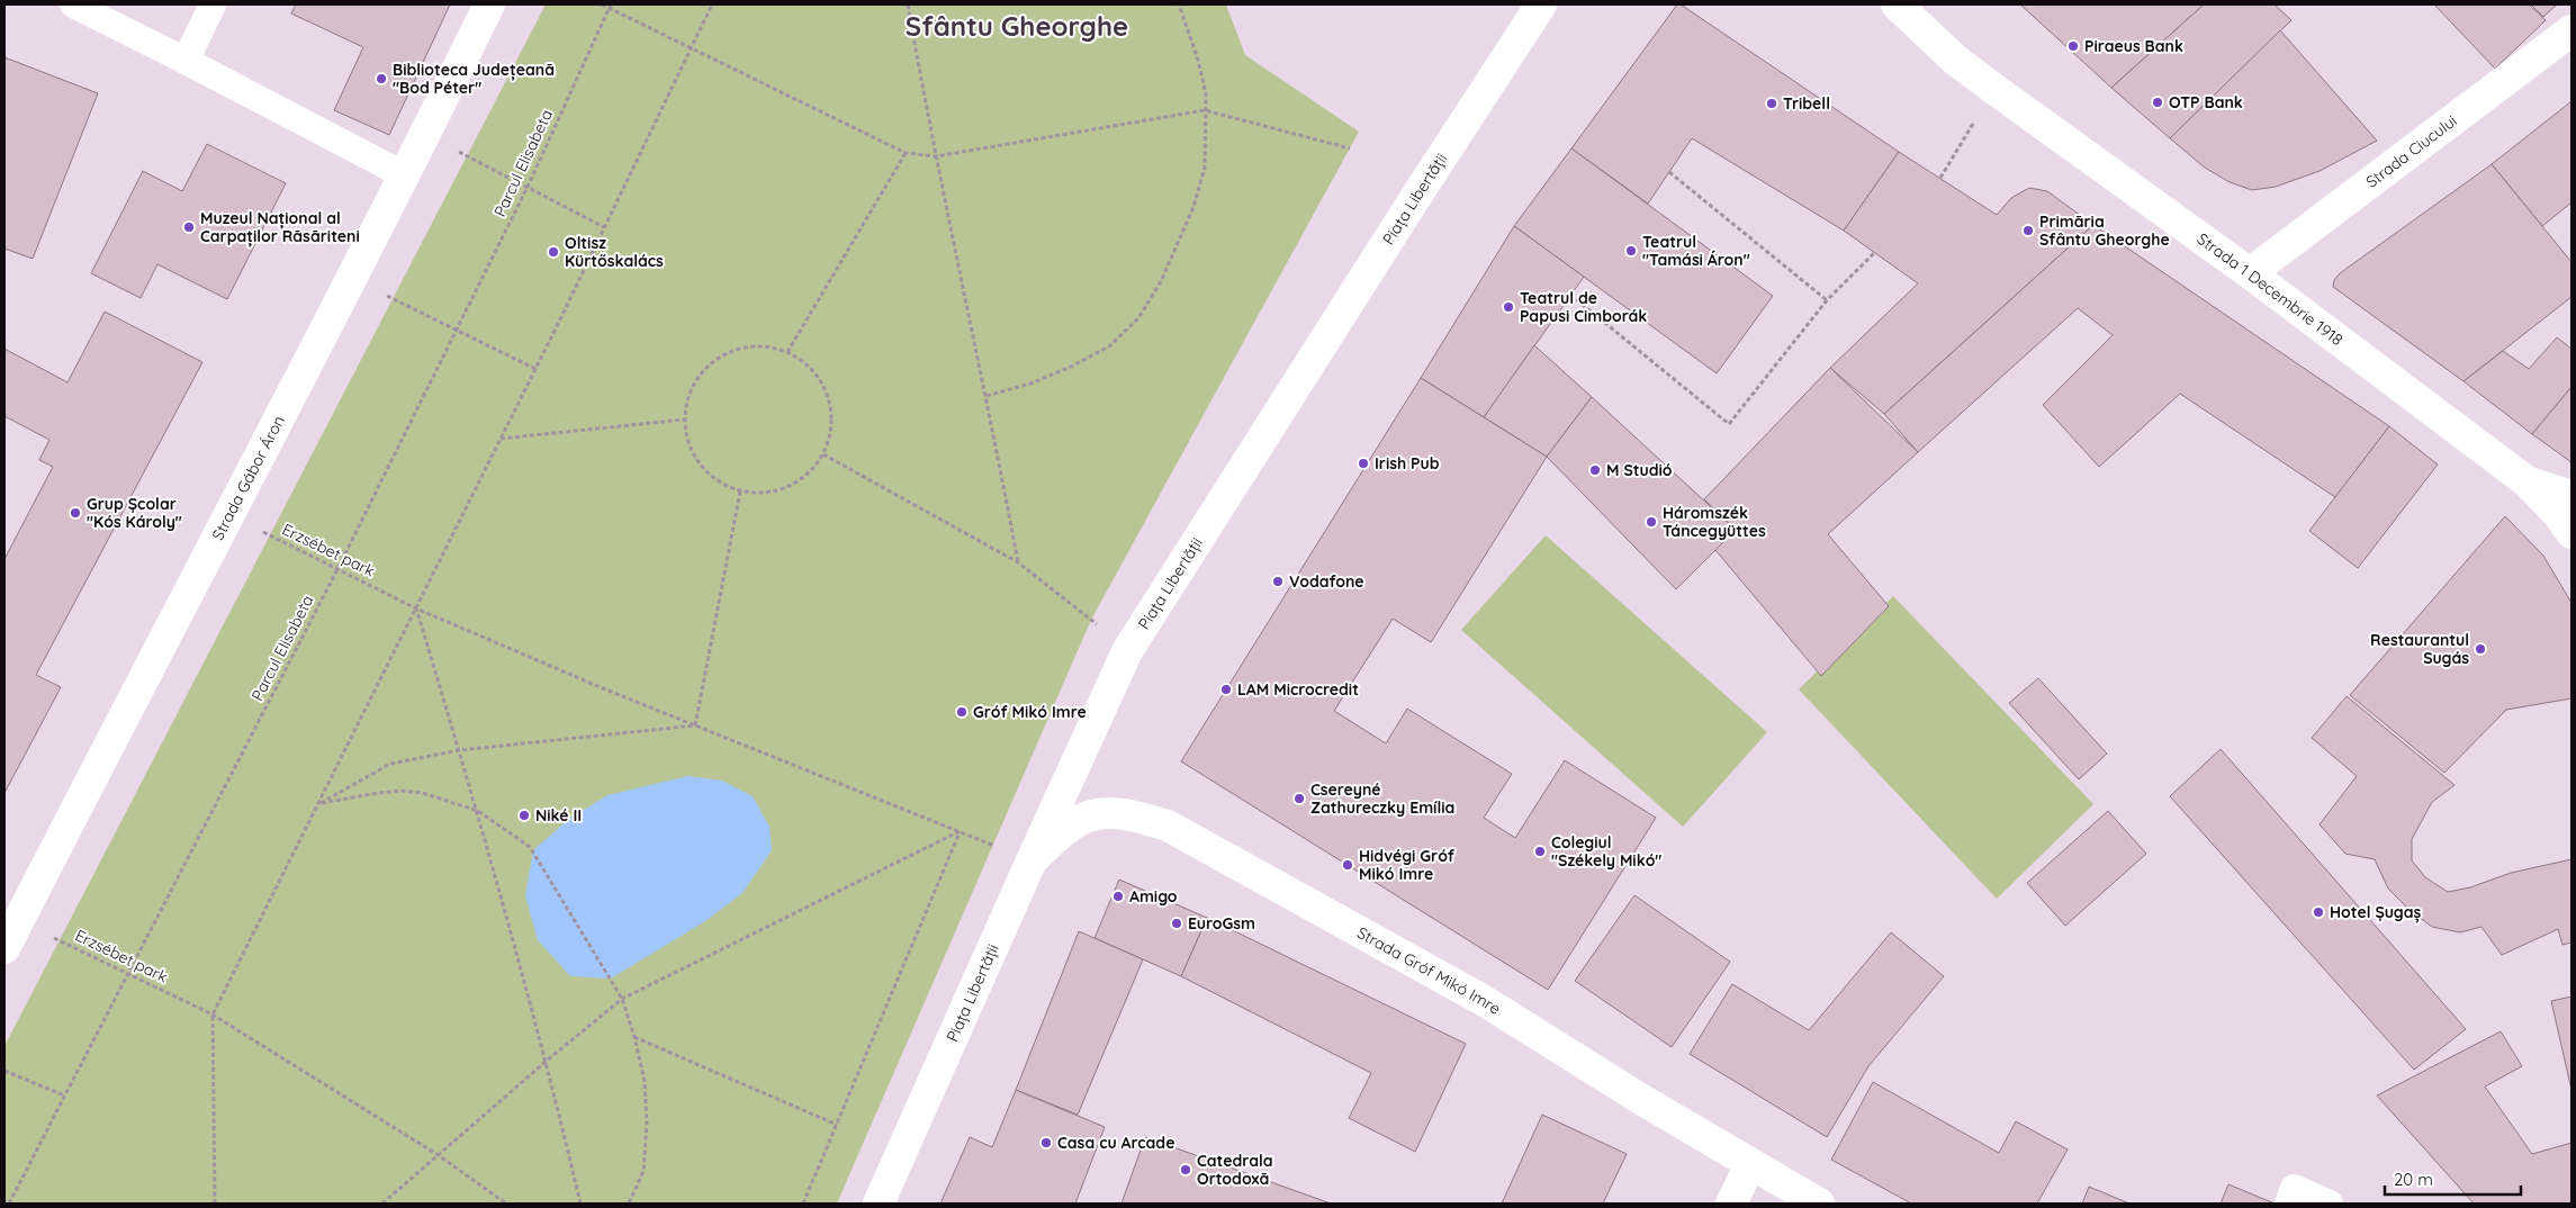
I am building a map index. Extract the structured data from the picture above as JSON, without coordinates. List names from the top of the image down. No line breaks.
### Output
{"streets":{"main road":["Strada Ciucului","Piața Libertății","Strada 1 Decembrie 1918","Strada Gábor Áron","Strada Gróf Mikó Imre"],"path":["Parcul Elisabeta","Erzsébet park"]},"crossings":[["Strada Ciucului","Strada 1 Decembrie 1918"],["Parcul Elisabeta","Erzsébet park"],["Piața Libertății","Strada Gróf Mikó Imre"],["Strada Gábor Áron","Erzsébet park"]],"districts":["Sfântu Gheorghe"],"places":["Piraeus Bank","Biblioteca Județeană \"Bod Péter\"","OTP Bank","Tribell","Muzeul Național al Carpaților Răsăriteni","Primăria Sfântu Gheorghe","Teatrul \"Tamási Áron\"","Oltisz Kürtőskalács","Teatrul de Papusi Cimborák","Irish Pub","M Studió","Grup Școlar \"Kós Károly\"","Háromszék Táncegyüttes","Vodafone","Restaurantul Sugás","LAM Microcredit","Gróf Mikó Imre","Csereyné Zathureczky Emília","Niké II","Colegiul \"Székely Mikó\"","Hidvégi Gróf Mikó Imre","Amigo","Hotel Șugaș","EuroGsm","Casa cu Arcade","Catedrala Ortodoxă"],"scale_bar":"20 m"}
